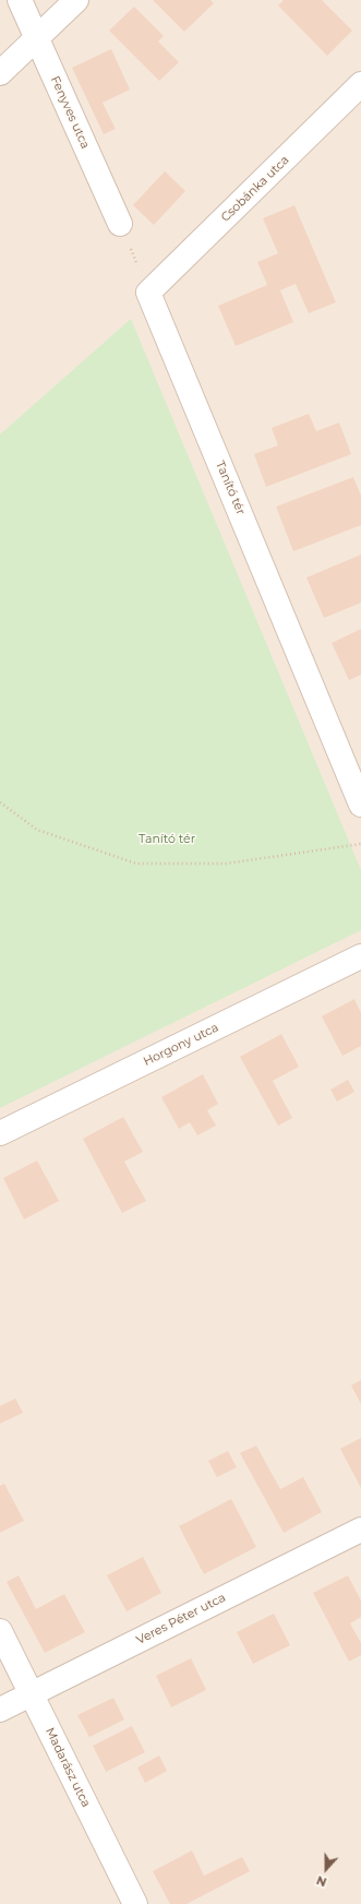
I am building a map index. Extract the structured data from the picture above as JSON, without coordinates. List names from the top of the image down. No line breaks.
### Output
{"streets":{"street":["Fenyves utca","Csobánka utca","Tanító tér","Horgony utca","Veres Péter utca","Madarász utca"]},"crossings":[["Csobánka utca","Tanító tér"],["Veres Péter utca","Madarász utca"]],"parks":["Tanító tér"],"north":"bottom"}
